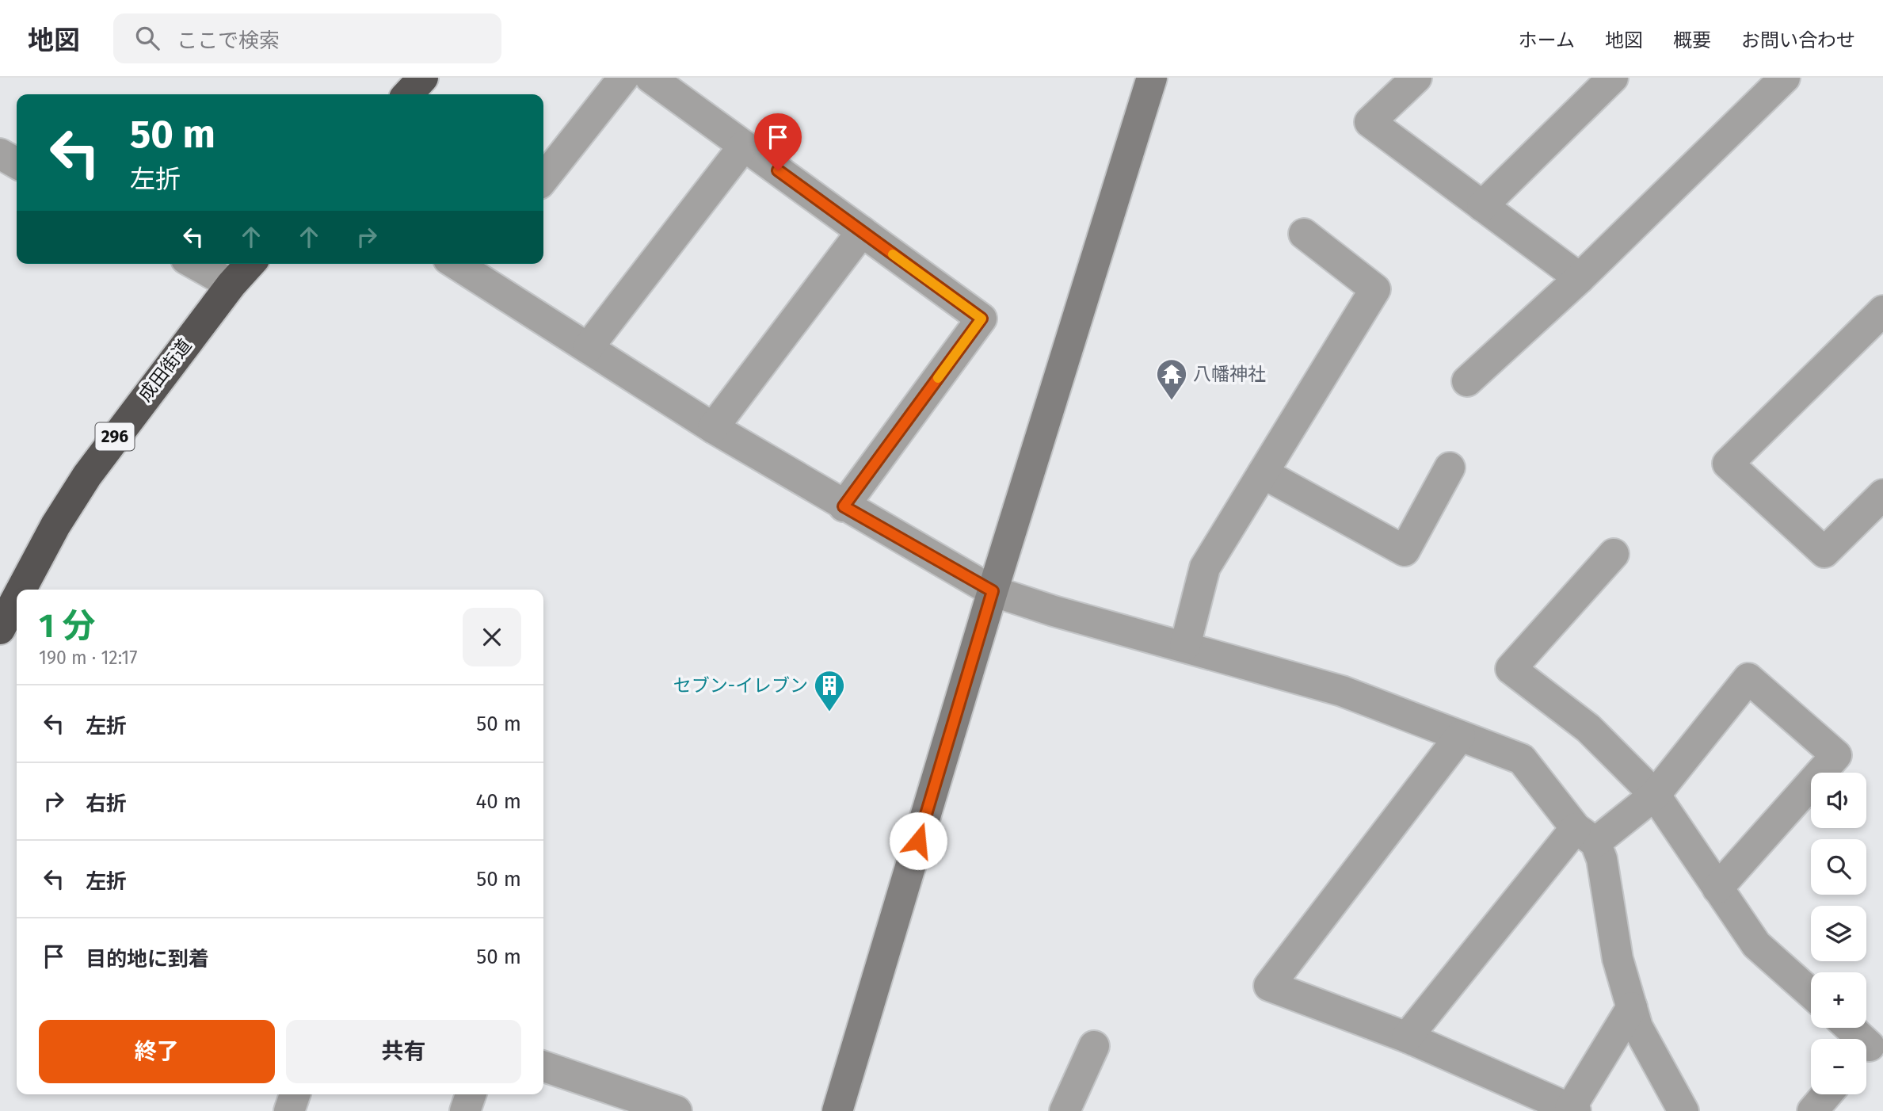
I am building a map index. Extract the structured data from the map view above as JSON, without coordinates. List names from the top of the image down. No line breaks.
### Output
{"streets":{"highway":["成田街道","296"]},"places":{"temple":["八幡神社"],"building":["セブン-イレブン"]},"page":{"header":"地図","search":"ここで検索","nav":["ホーム","地図","概要","お問い合わせ"],"turn":["50 m","左折"],"heading":["1 分","190 m · 12:17"],"list":[{"name":"左折","value":"50 m"},{"name":"右折","value":"40 m"},{"name":"左折","value":"50 m"},{"name":"目的地に到着","value":"50 m"}],"map_buttons":["+","−"],"buttons":["終了","共有"]}}
